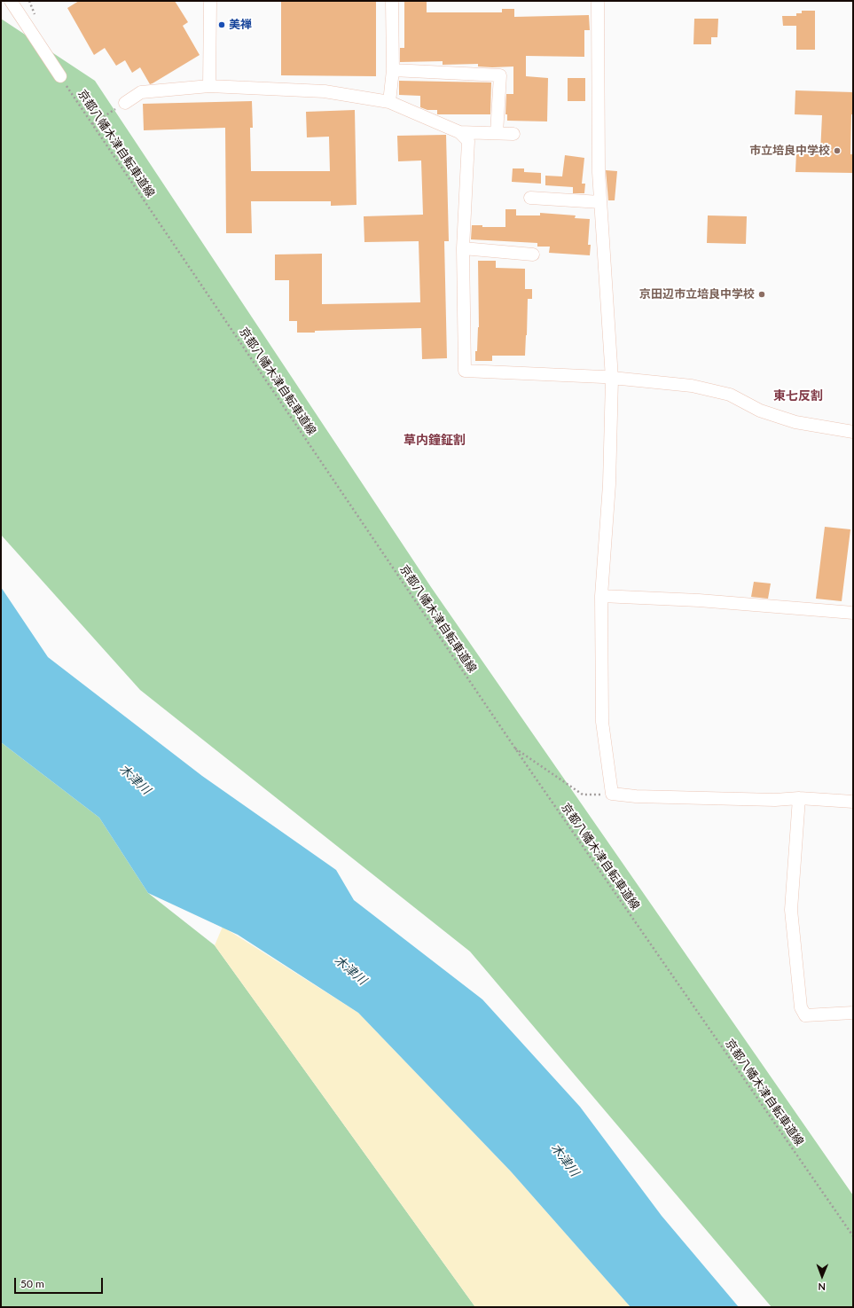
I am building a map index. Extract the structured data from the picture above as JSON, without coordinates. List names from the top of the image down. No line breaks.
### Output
{"streets":{"path":["京都八幡木津自転車道線"]},"districts":["東七反割","草内鐘鉦割"],"water":["木津川"],"places":["美禅","市立培良中学校","京田辺市立培良中学校"],"scale_bar":"50 m","north":"bottom"}
